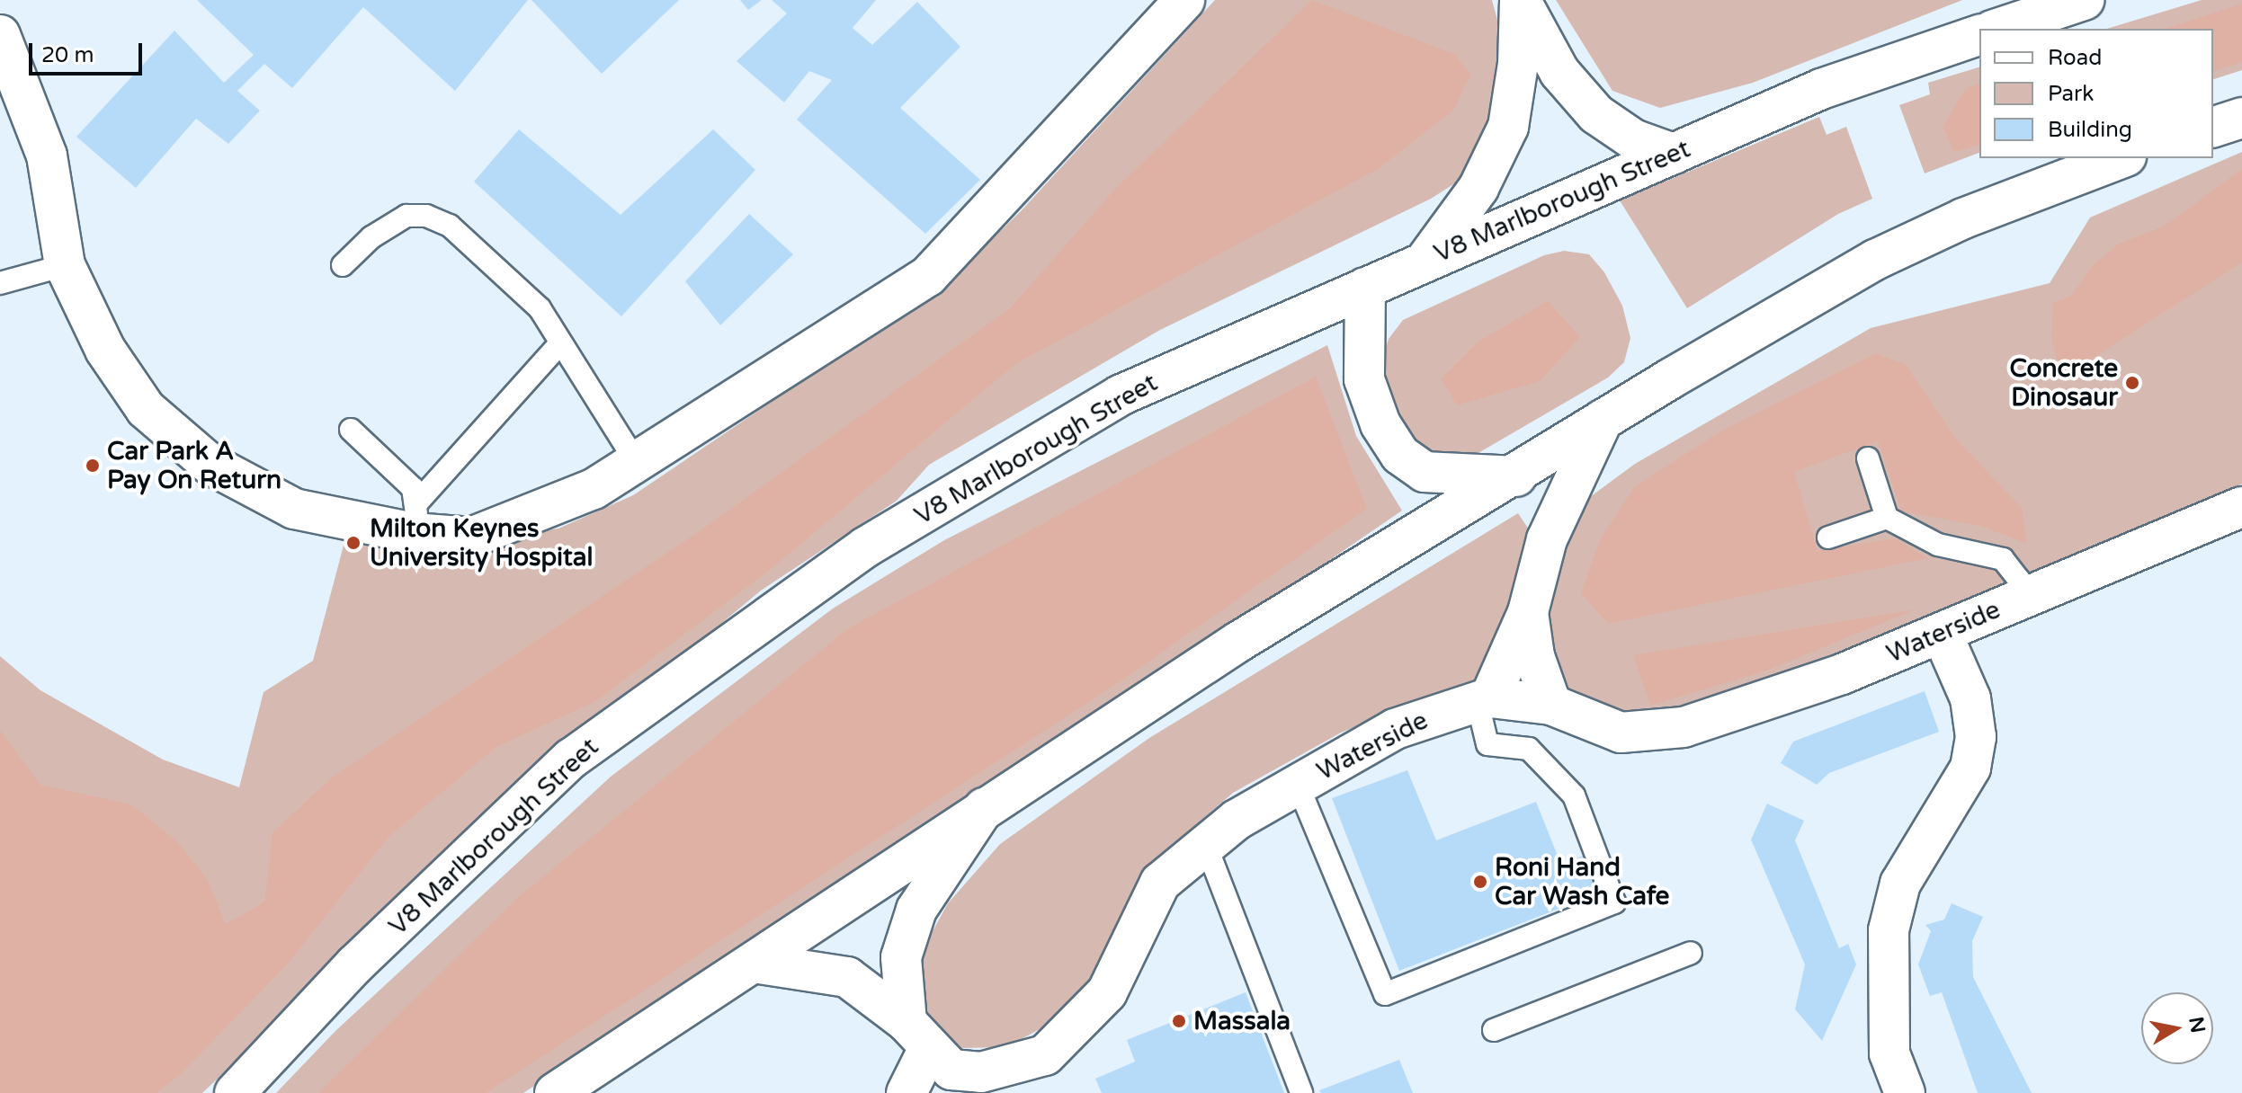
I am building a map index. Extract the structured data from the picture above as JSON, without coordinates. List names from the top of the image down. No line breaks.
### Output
{"streets":{"street":["V8 Marlborough Street","Waterside"]},"places":["Concrete Dinosaur","Car Park A Pay On Return","Milton Keynes University Hospital","Roni Hand Car Wash Cafe","Massala"],"legend":["Road","Park","Building"],"scale_bar":"20 m","north":"right"}
